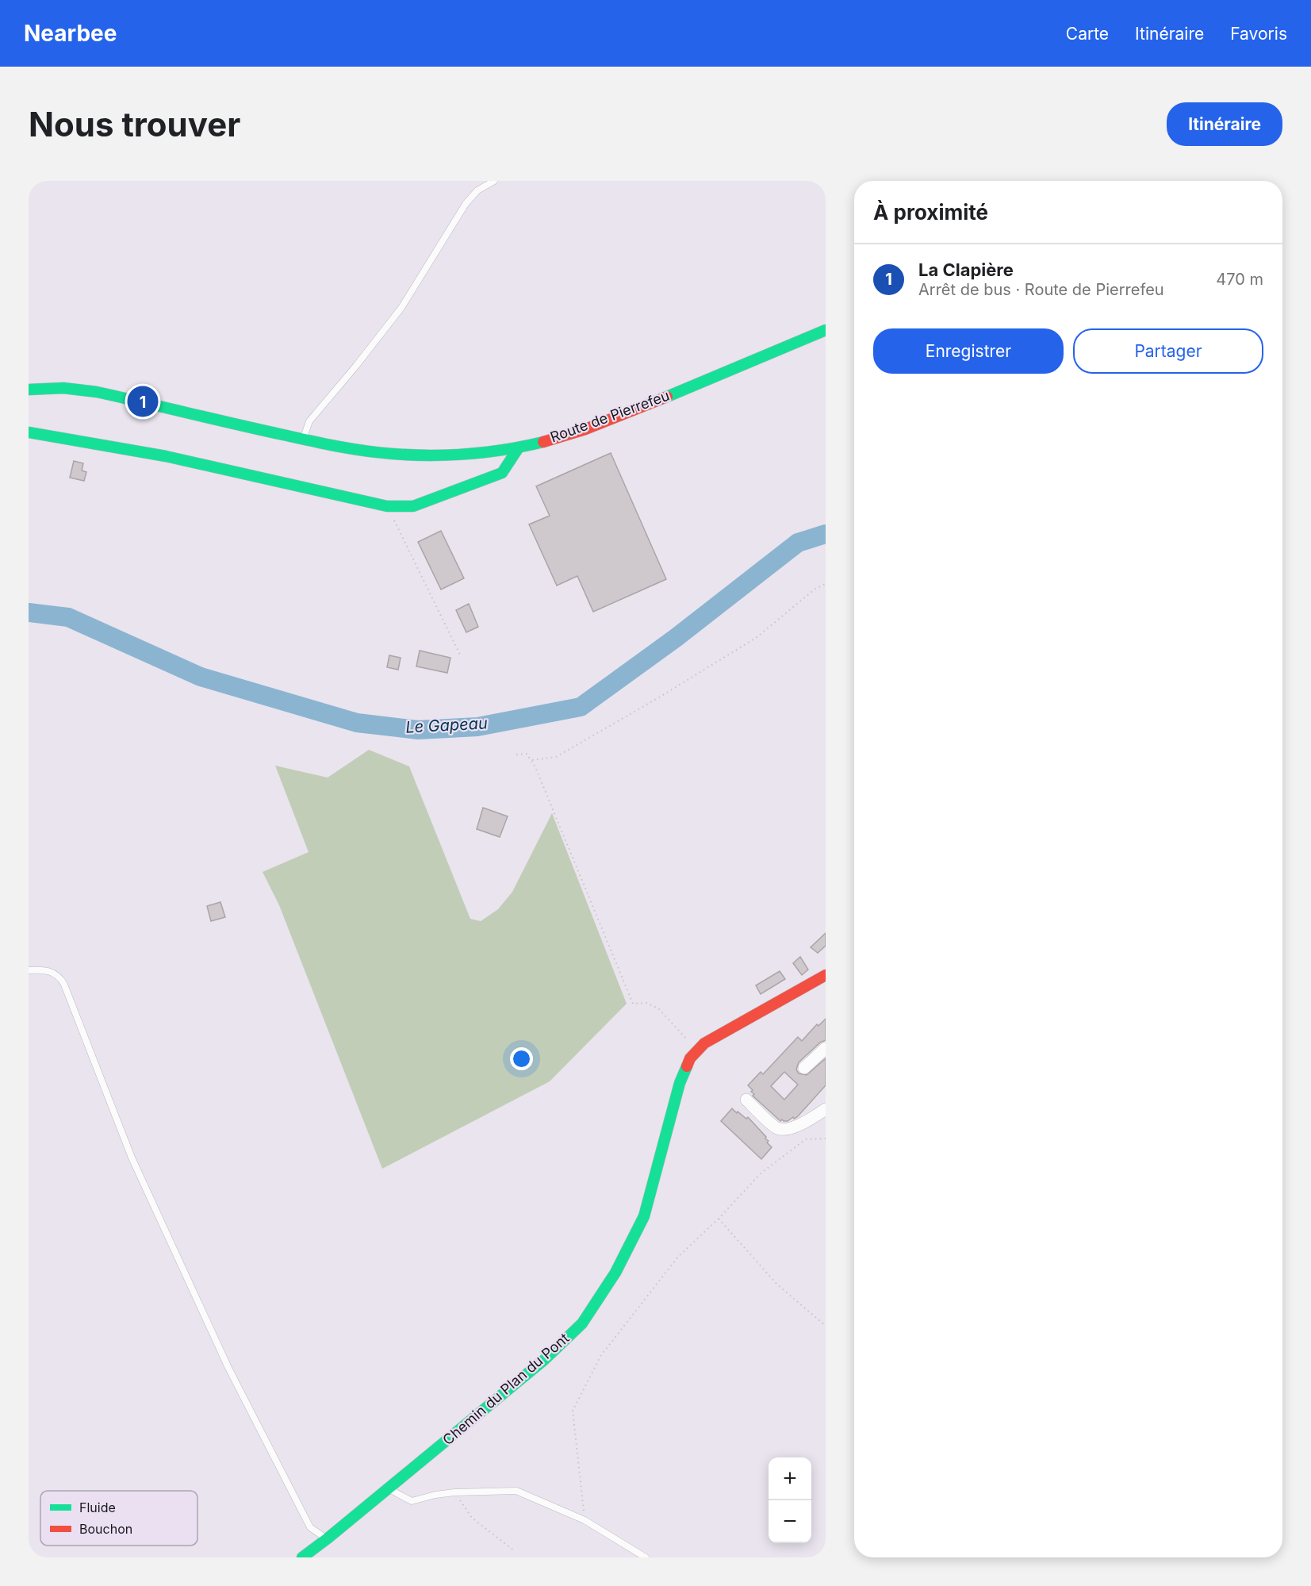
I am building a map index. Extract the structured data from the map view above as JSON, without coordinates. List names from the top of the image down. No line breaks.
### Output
{"streets":{"street":["Route de Pierrefeu","Chemin du Plan du Pont"]},"water":["Le Gapeau"],"legend":["Fluide","Bouchon"],"page":{"header":"Nearbee","nav":["Carte","Itinéraire","Favoris"],"buttons":["Itinéraire",["Enregistrer","Partager"]],"title":"Nous trouver","heading":"À proximité","list":[{"mark":"1","name":"La Clapière","note":"Arrêt de bus · Route de Pierrefeu","value":"470 m"}],"pins":"1","map_buttons":["+","−"]}}
